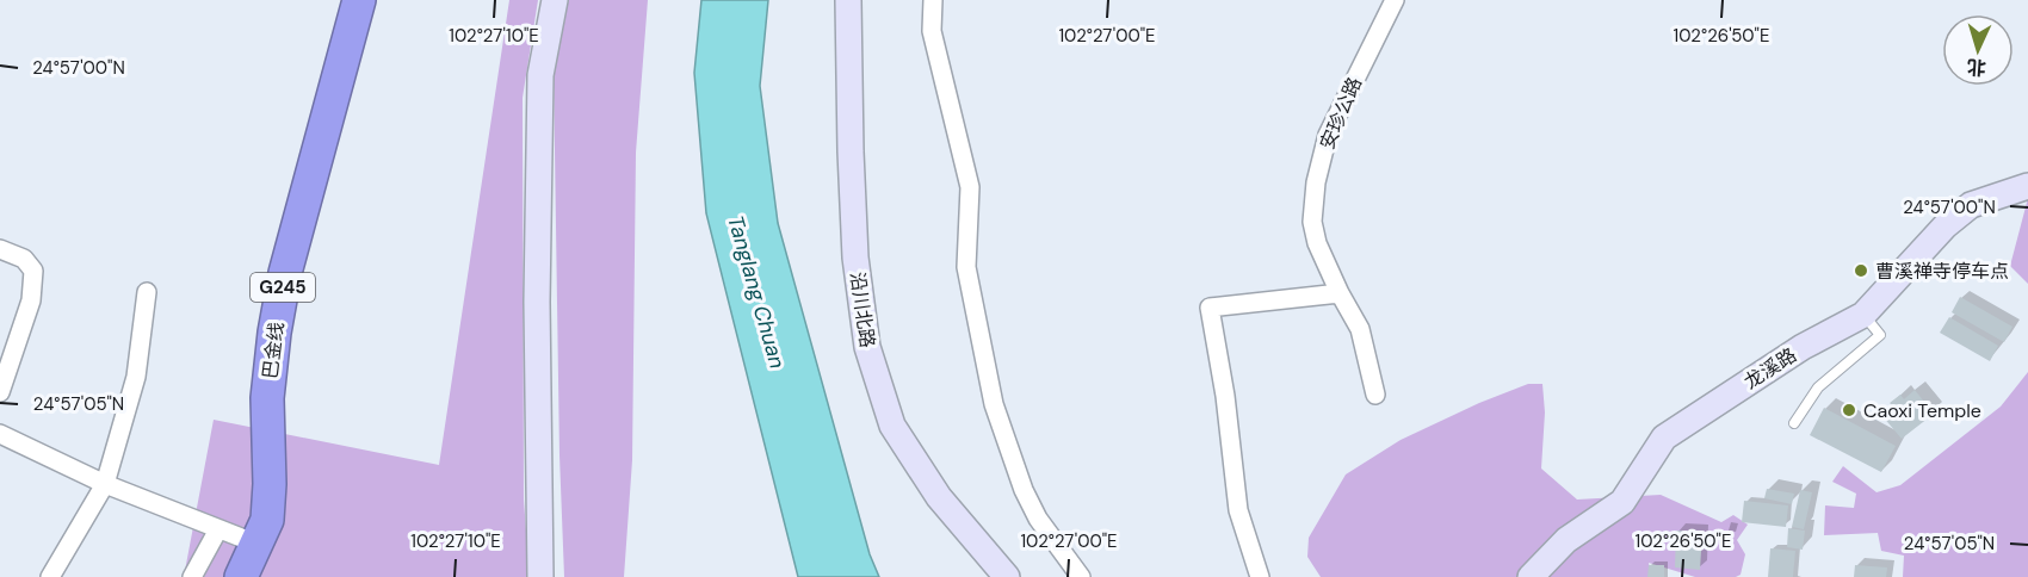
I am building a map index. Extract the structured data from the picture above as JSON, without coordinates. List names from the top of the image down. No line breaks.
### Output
{"streets":{"highway":["G245","巴金线"],"main road":["沿川北路","龙溪路"],"street":["安珍公路"]},"water":["Tanglang Chuan"],"places":["曹溪禅寺停车点","Caoxi Temple"],"north":"bottom","coordinates":["102°27'10\"E","102°27'00\"E","102°26'50\"E","24°57'00\"N","24°57'05\"N"]}
